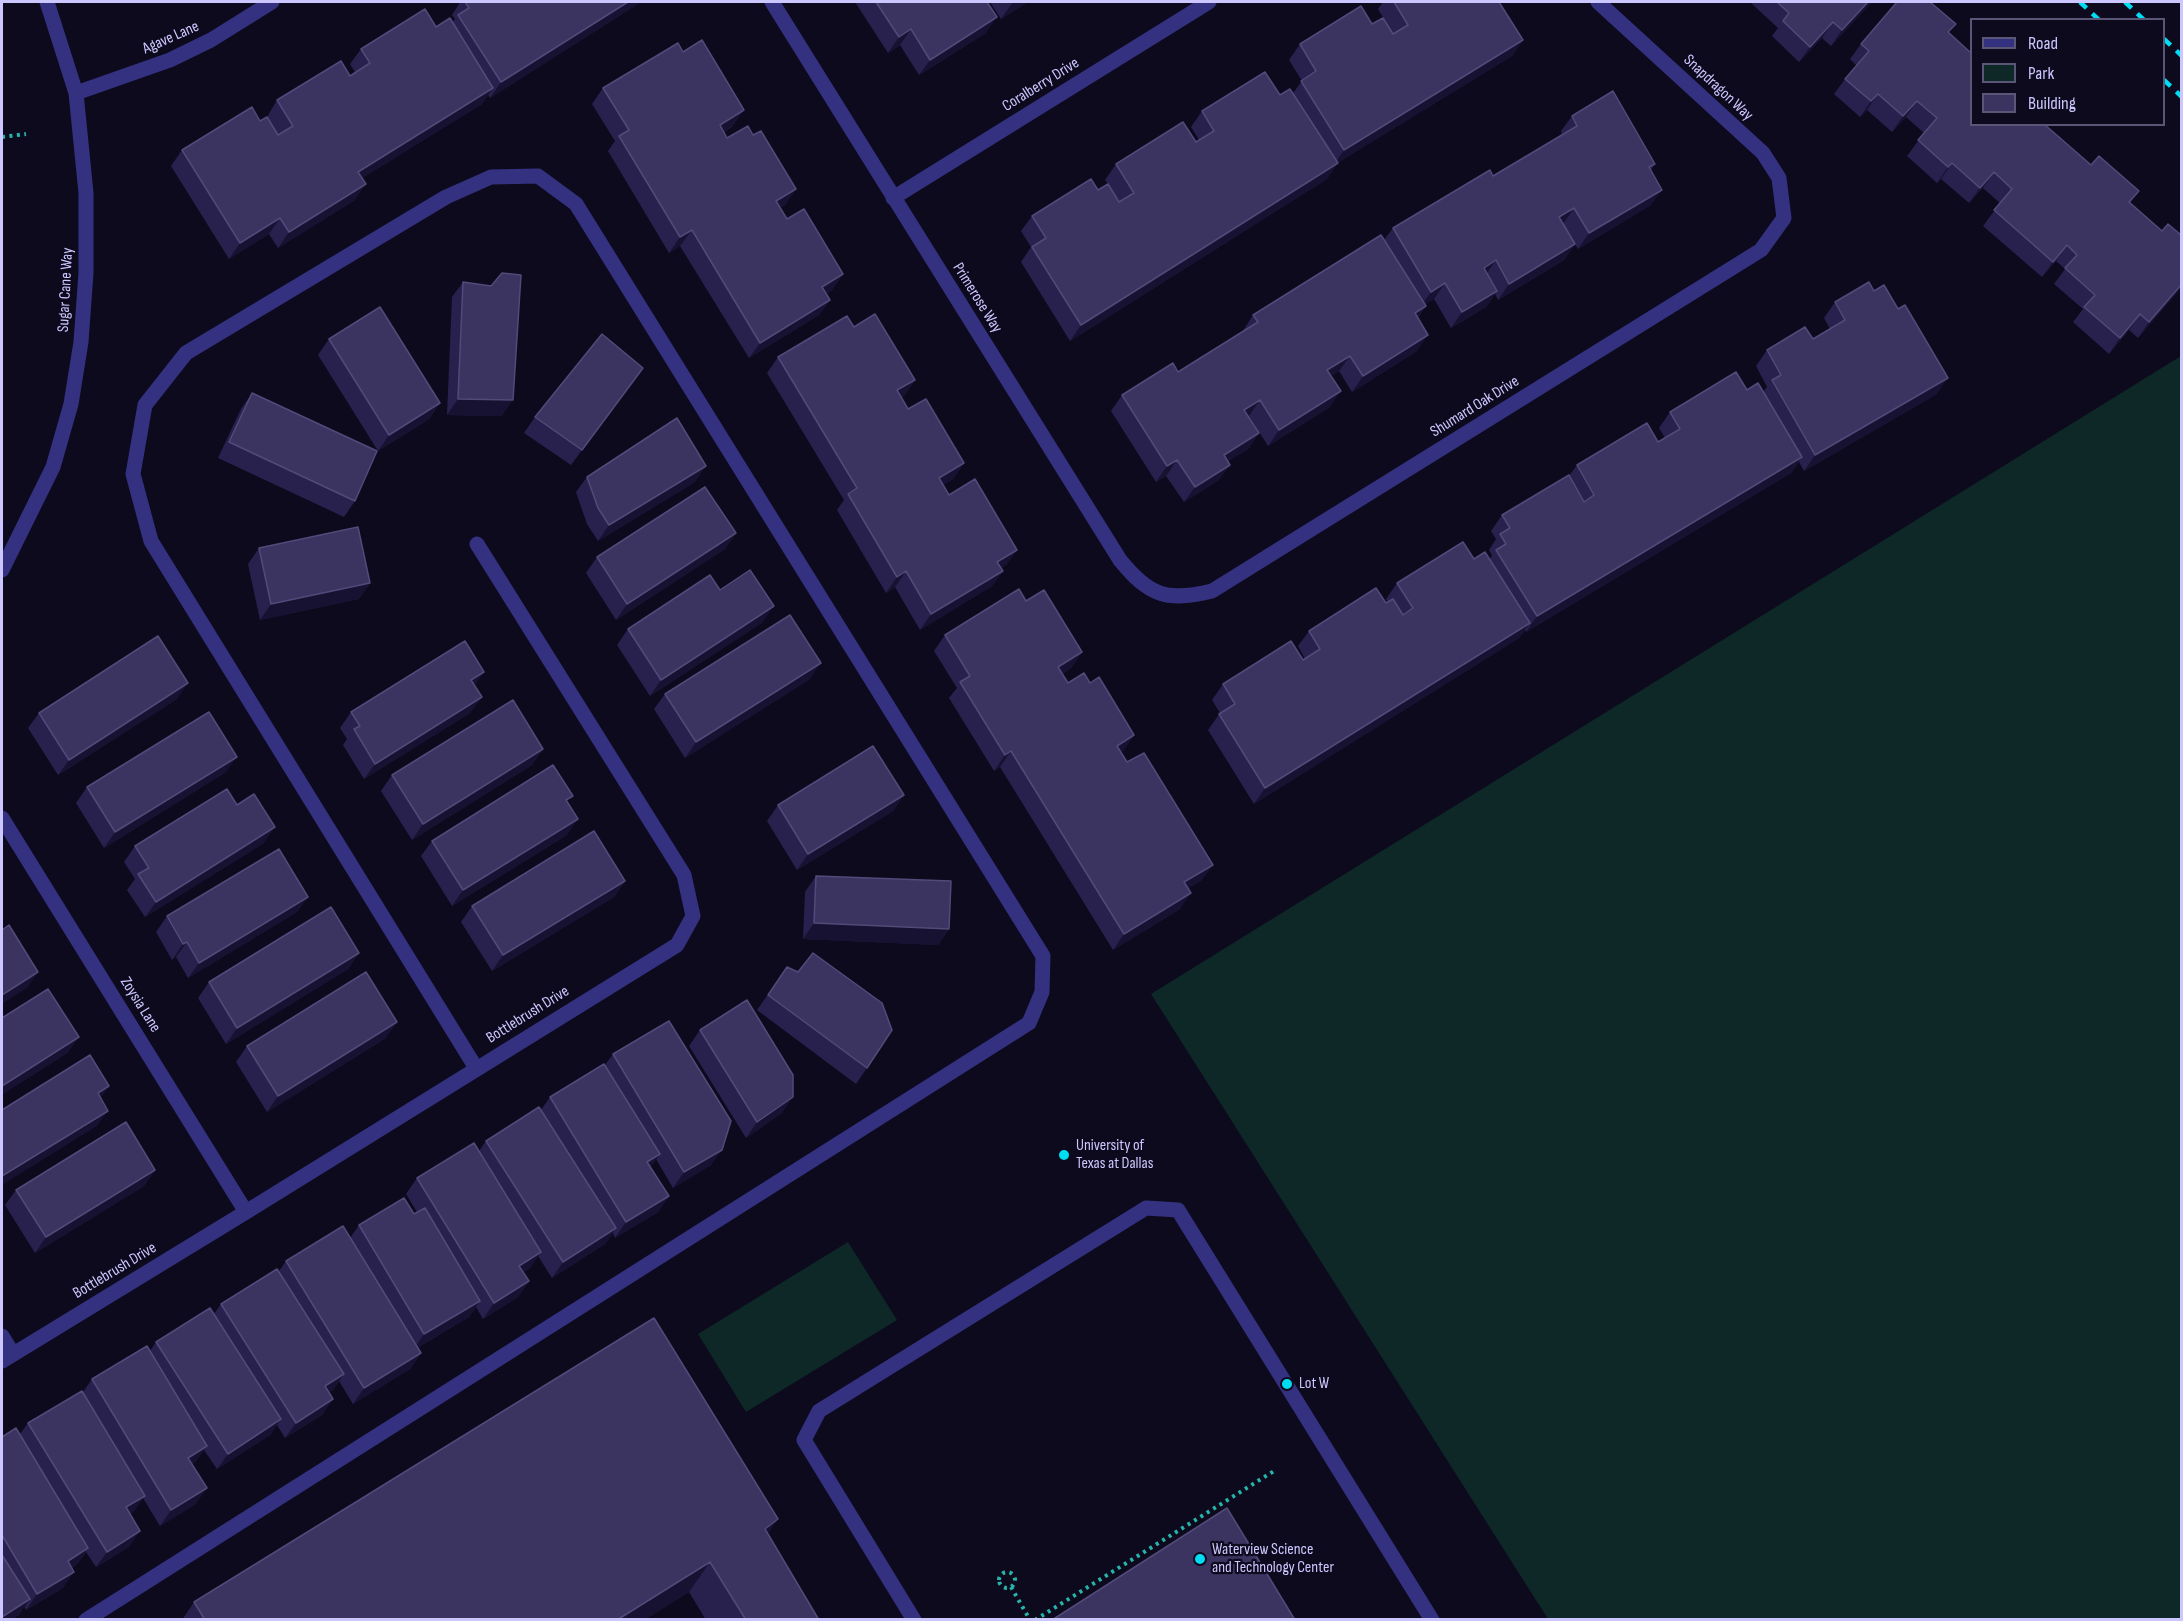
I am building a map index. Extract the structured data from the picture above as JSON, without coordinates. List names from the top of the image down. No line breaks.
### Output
{"streets":{"street":["Agave Lane","Coralberry Drive","Snapdragon Way","Sugar Cane Way","Primerose Way","Shumard Oak Drive","Zoysia Lane","Bottlebrush Drive"]},"crossings":[["Agave Lane","Sugar Cane Way"],["Coralberry Drive","Primerose Way"],["Snapdragon Way","Shumard Oak Drive"],["Primerose Way","Shumard Oak Drive"],["Zoysia Lane","Bottlebrush Drive"]],"places":["University of Texas at Dallas","Lot W","Waterview Science and Technology Center"],"legend":["Road","Park","Building"]}
